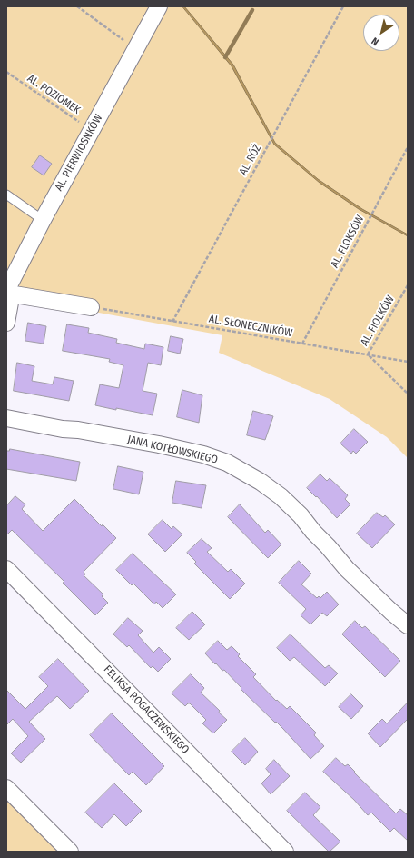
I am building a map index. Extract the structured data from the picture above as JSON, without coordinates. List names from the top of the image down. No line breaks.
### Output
{"streets":{"street":["AL. PIERWIOSNKÓW","JANA KOTŁOWSKIEGO","FELIKSA ROGACZEWSKIEGO"],"path":["AL. POZIOMEK","AL. RÓŻ","AL. FLOKSÓW","AL. FIOŁKÓW","AL. SŁONECZNIKÓW"]},"crossings":[["AL. POZIOMEK","AL. PIERWIOSNKÓW"],["AL. RÓŻ","AL. SŁONECZNIKÓW"],["AL. FLOKSÓW","AL. SŁONECZNIKÓW"],["AL. FIOŁKÓW","AL. SŁONECZNIKÓW"]],"north":"bottom left"}
